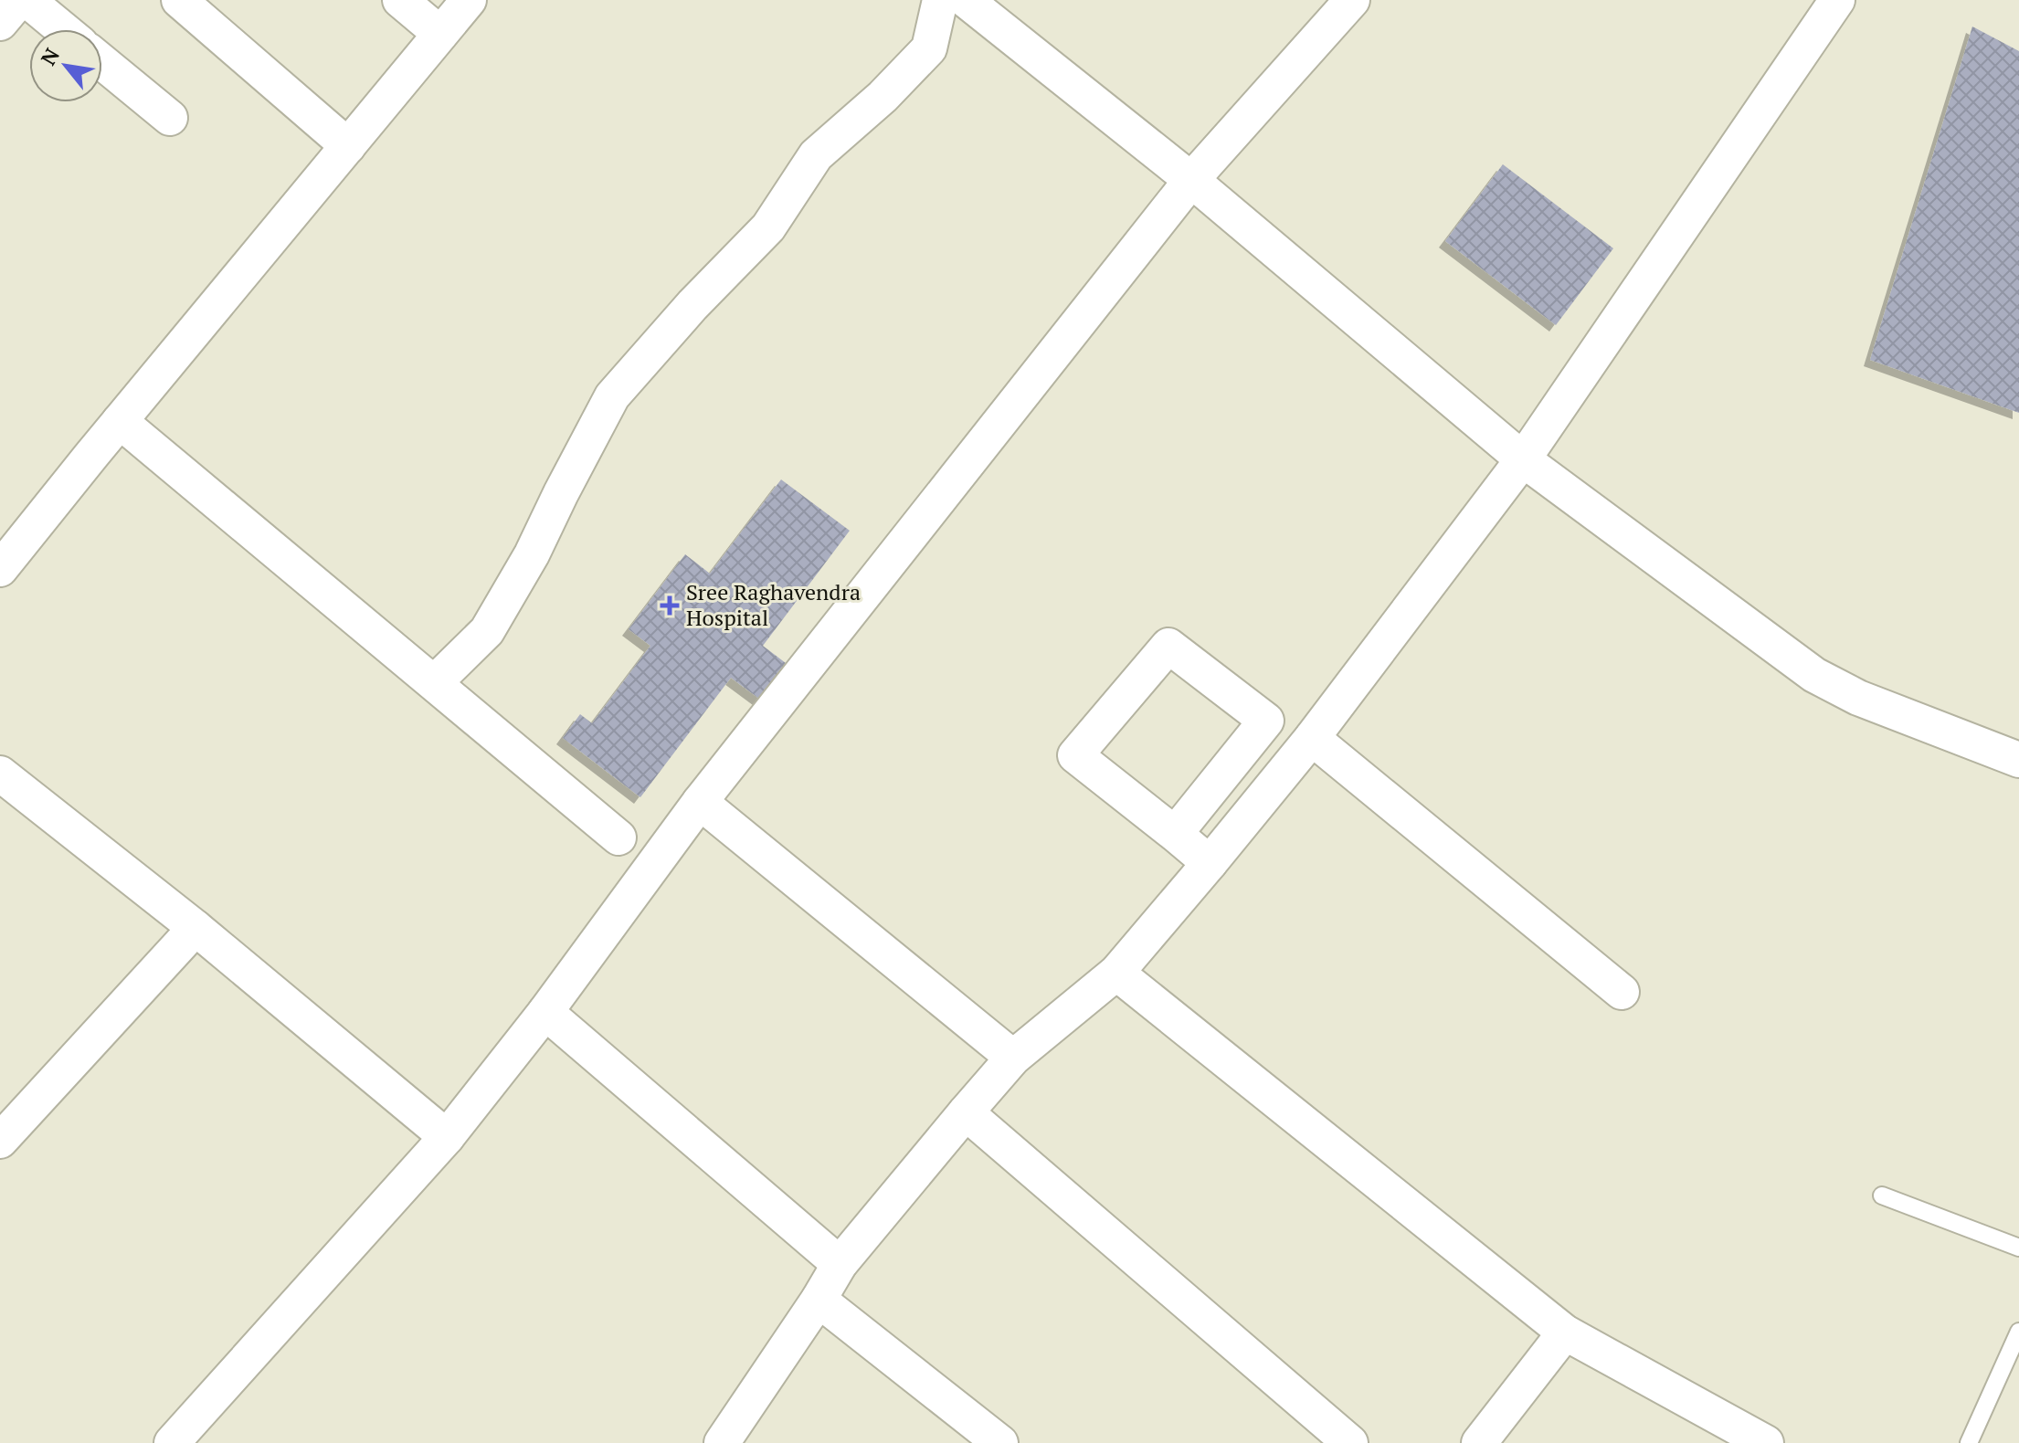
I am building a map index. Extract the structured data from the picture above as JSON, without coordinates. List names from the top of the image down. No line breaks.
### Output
{"places":{"health":["Sree Raghavendra Hospital"]},"north":"top left"}
